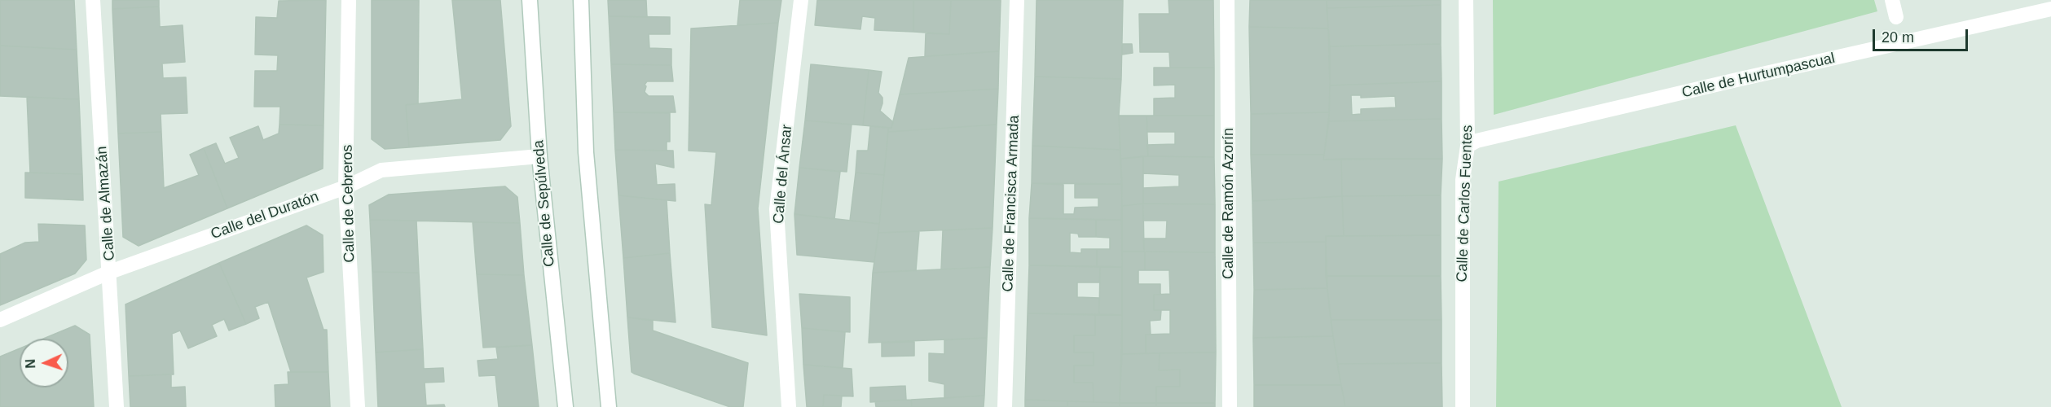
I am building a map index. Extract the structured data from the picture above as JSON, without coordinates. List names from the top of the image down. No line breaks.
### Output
{"streets":{"street":["Calle de Hurtumpascual","Calle del Ánsar","Calle de Almazán","Calle de Cebreros","Calle de Sepúlveda","Calle de Francisca Armada","Calle de Ramón Azorín","Calle de Carlos Fuentes","Calle del Duratón"]},"crossings":[["Calle de Hurtumpascual","Calle de Carlos Fuentes"],["Calle de Almazán","Calle del Duratón"],["Calle de Cebreros","Calle del Duratón"],["Calle de Sepúlveda","Calle del Duratón"]],"scale_bar":"20 m","north":"left"}
